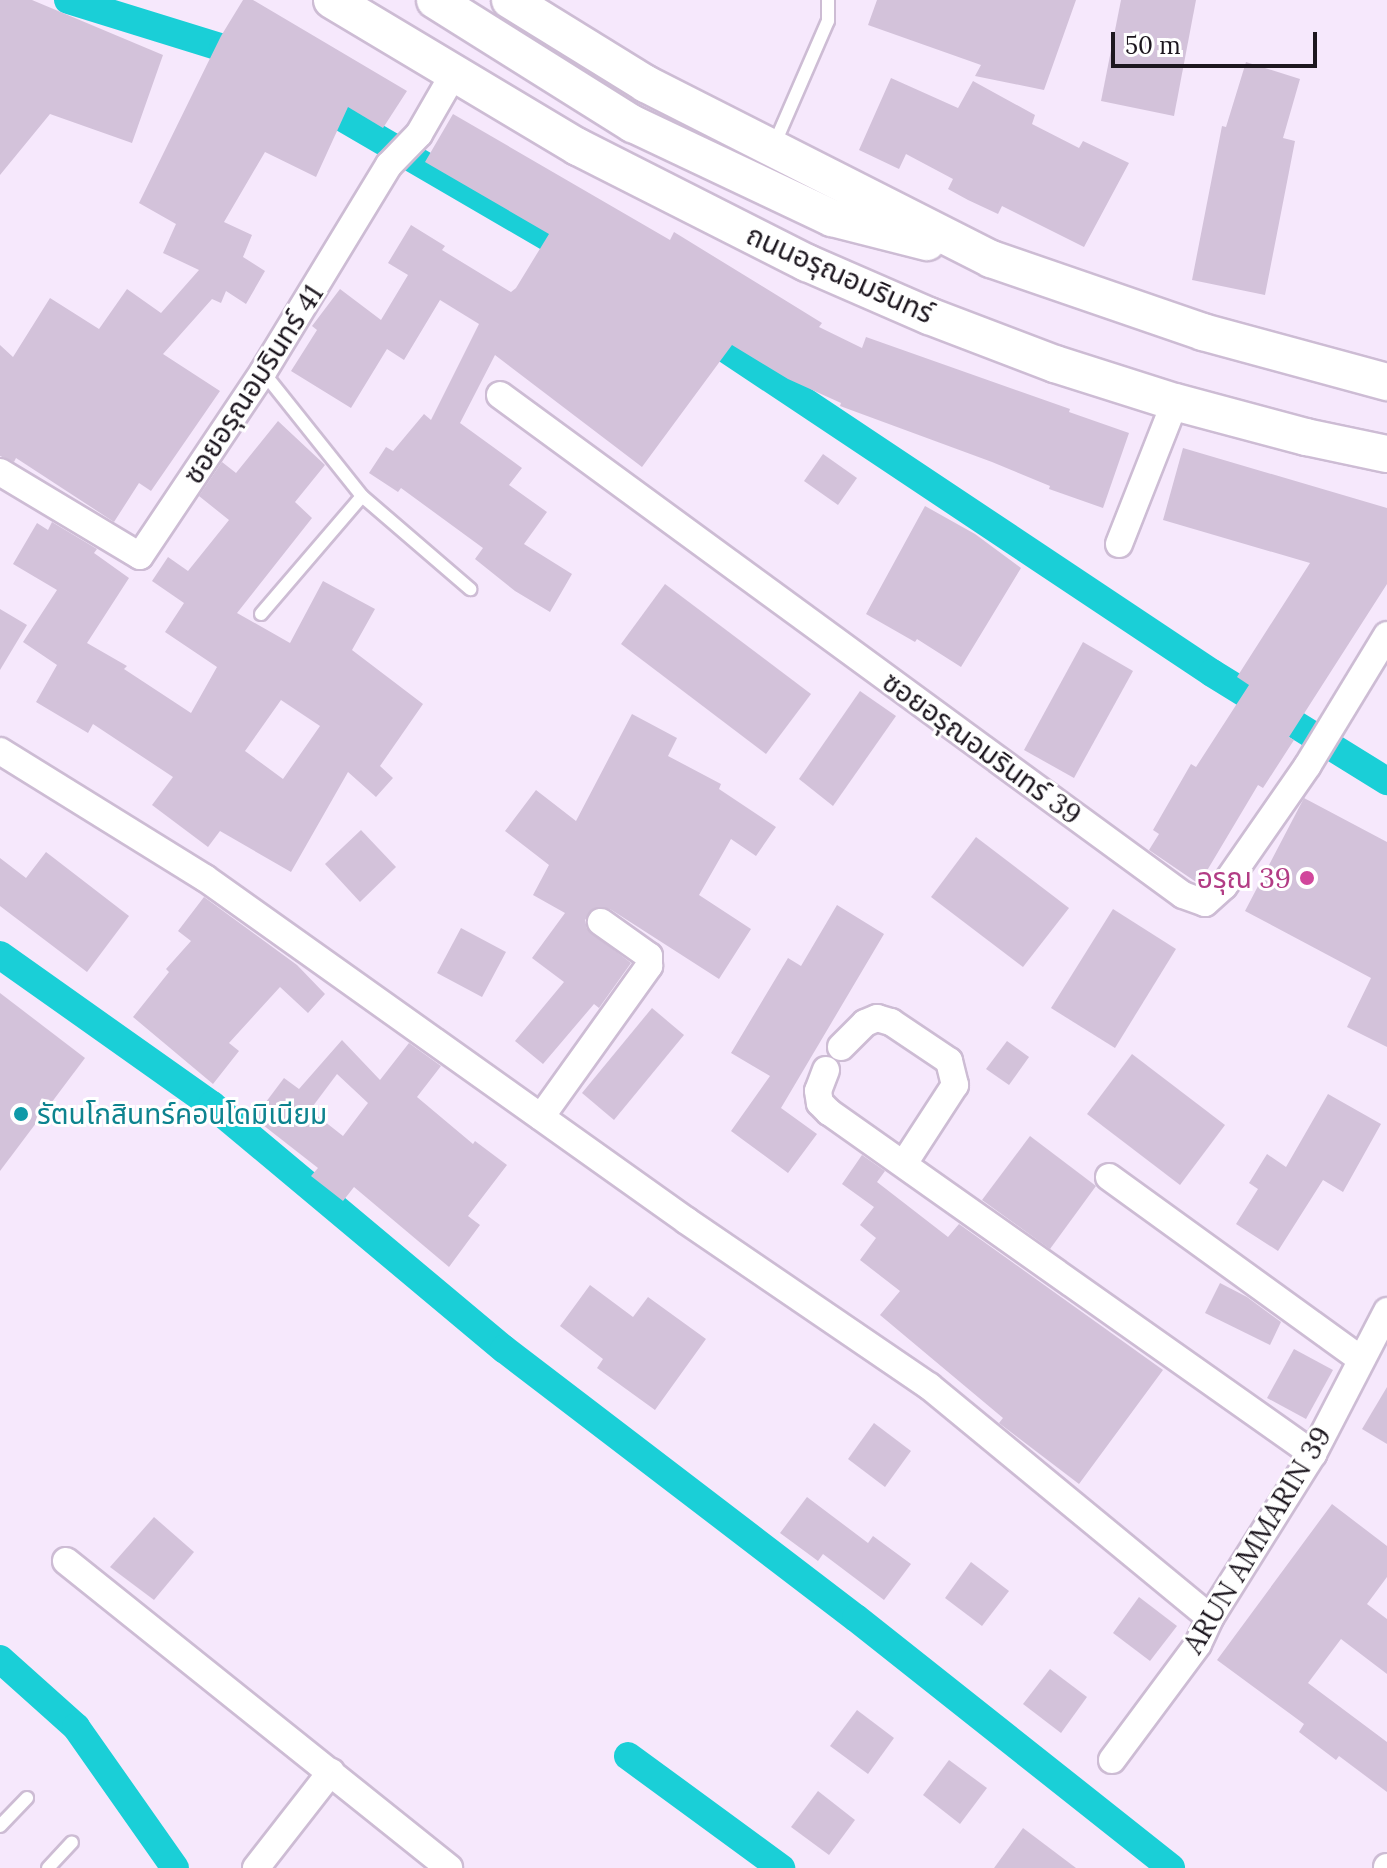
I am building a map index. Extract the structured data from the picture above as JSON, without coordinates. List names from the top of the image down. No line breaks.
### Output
{"streets":{"main road":["ถนนอรุณอมรินทร์"],"street":["ซอยอรุณอมรินทร์ 41","ซอยอรุณอมรินทร์ 39","ARUN AMMARIN 39"]},"crossings":[["ถนนอรุณอมรินทร์","ซอยอรุณอมรินทร์ 41"]],"places":["อรุณ 39","รัตนโกสินทร์คอนโดมิเนียม"],"scale_bar":"50 m"}
